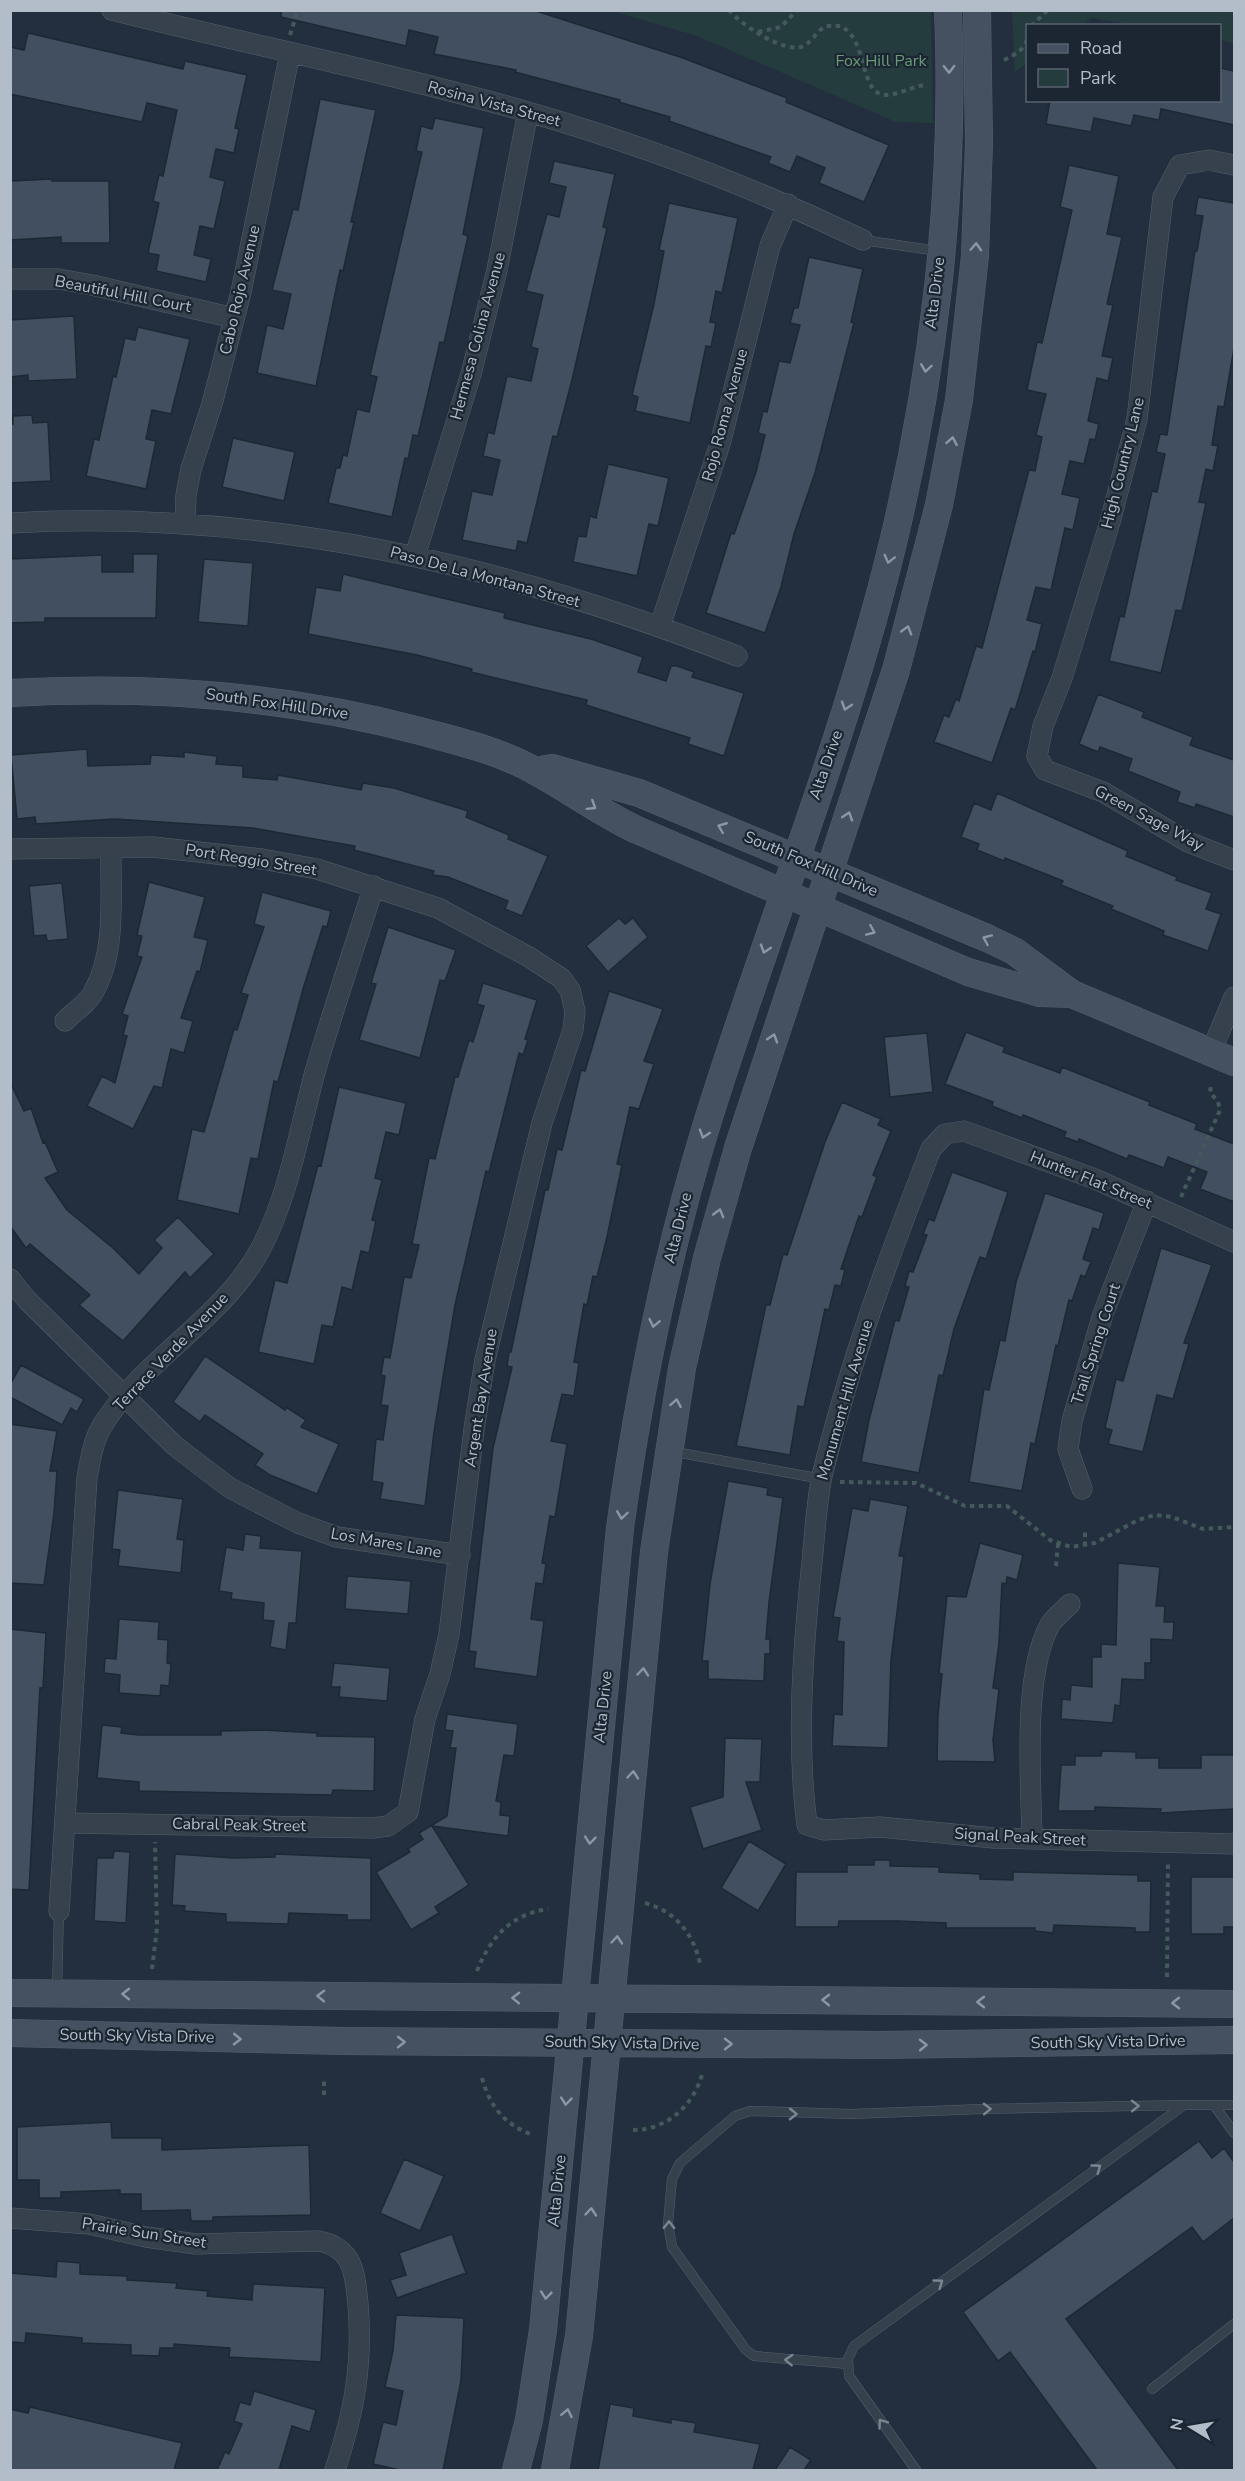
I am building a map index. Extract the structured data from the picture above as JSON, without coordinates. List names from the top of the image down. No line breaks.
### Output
{"streets":{"main road":["Alta Drive","South Fox Hill Drive","South Sky Vista Drive"],"street":["Rosina Vista Street","Cabo Rojo Avenue","Beautiful Hill Court","Hermesa Colina Avenue","Rojo Roma Avenue","High Country Lane","Paso De La Montana Street","Green Sage Way","Port Reggio Street","Hunter Flat Street","Trail Spring Court","Terrace Verde Avenue","Argent Bay Avenue","Monument Hill Avenue","Los Mares Lane","Cabral Peak Street","Signal Peak Street","Prairie Sun Street"]},"crossings":[["Rosina Vista Street","Cabo Rojo Avenue"],["Rosina Vista Street","Hermesa Colina Avenue"],["Rosina Vista Street","Rojo Roma Avenue"],["Cabo Rojo Avenue","Beautiful Hill Court"],["Cabo Rojo Avenue","Paso De La Montana Street"],["Alta Drive","South Fox Hill Drive"],["Alta Drive","South Sky Vista Drive"],["Hermesa Colina Avenue","Paso De La Montana Street"],["Rojo Roma Avenue","Paso De La Montana Street"],["High Country Lane","Green Sage Way"],["Port Reggio Street","Terrace Verde Avenue"],["Port Reggio Street","Argent Bay Avenue"],["Hunter Flat Street","Trail Spring Court"],["Hunter Flat Street","Monument Hill Avenue"],["Terrace Verde Avenue","Los Mares Lane"],["Terrace Verde Avenue","Cabral Peak Street"],["Argent Bay Avenue","Los Mares Lane"],["Argent Bay Avenue","Cabral Peak Street"],["Monument Hill Avenue","Signal Peak Street"]],"parks":["Fox Hill Park"],"legend":["Road","Park"],"north":"left"}
